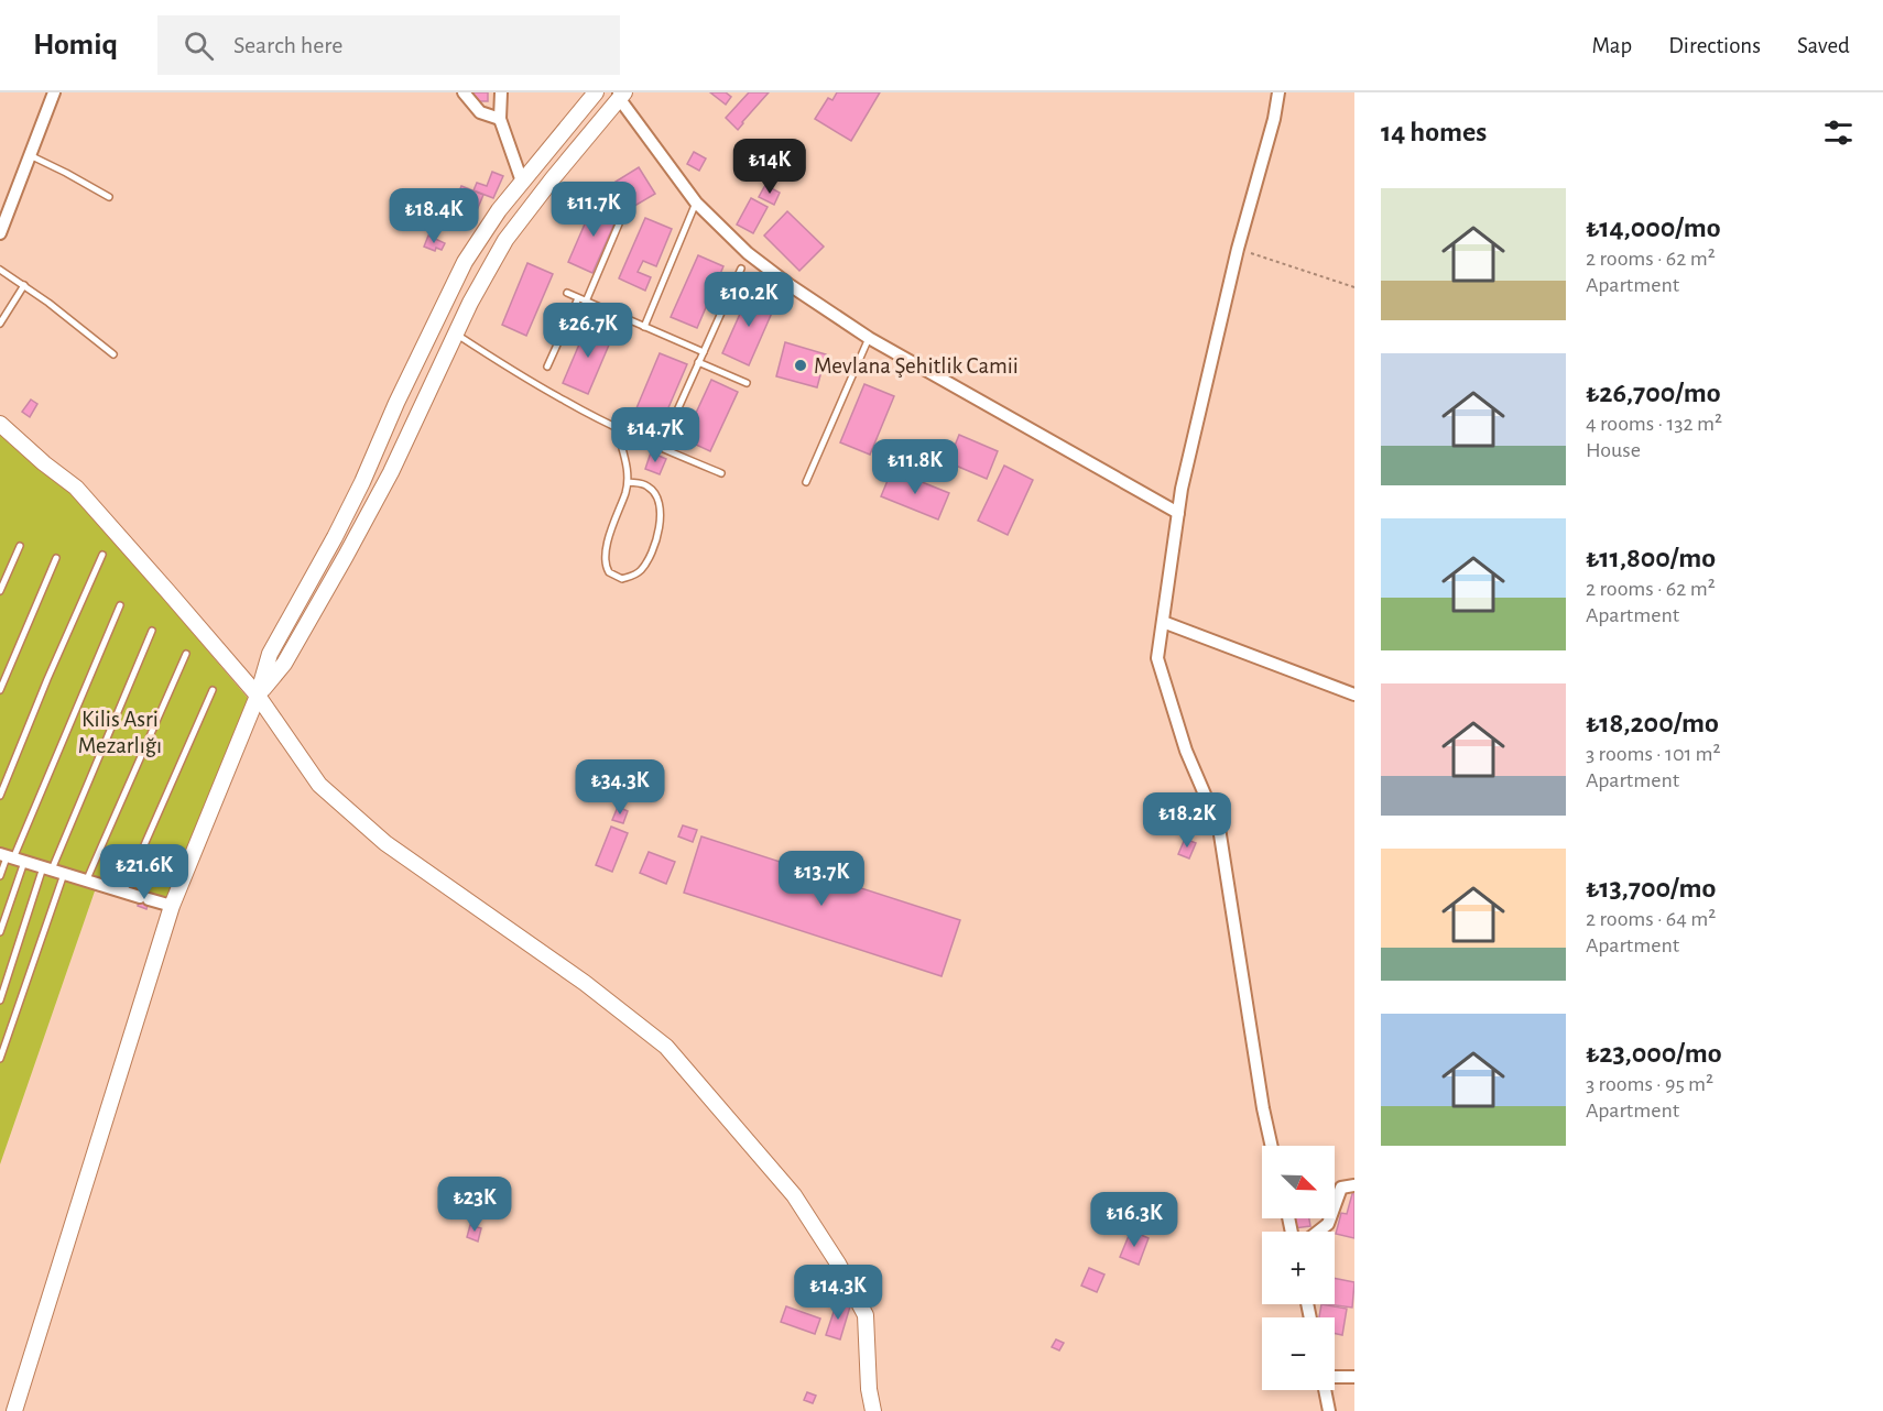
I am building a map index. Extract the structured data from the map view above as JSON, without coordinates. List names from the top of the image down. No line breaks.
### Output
{"parks":["Kilis Asri Mezarlığı"],"places":["Mevlana Şehitlik Camii"],"north":"bottom right","page":{"header":"Homiq","search":"Search here","nav":["Map","Directions","Saved"],"heading":"14 homes","price":["₺14K","₺11.7K","₺18.4K","₺10.2K","₺26.7K","₺14.7K","₺11.8K","₺34.3K","₺18.2K","₺21.6K","₺13.7K","₺23K","₺16.3K","₺14.3K"],"list":[{"name":"₺14,000/mo","note":"2 rooms · 62 m² · Apartment"},{"name":"₺26,700/mo","note":"4 rooms · 132 m² · House"},{"name":"₺11,800/mo","note":"2 rooms · 62 m² · Apartment"},{"name":"₺18,200/mo","note":"3 rooms · 101 m² · Apartment"},{"name":"₺13,700/mo","note":"2 rooms · 64 m² · Apartment"},{"name":"₺23,000/mo","note":"3 rooms · 95 m² · Apartment"}],"map_buttons":["+","−"]}}
